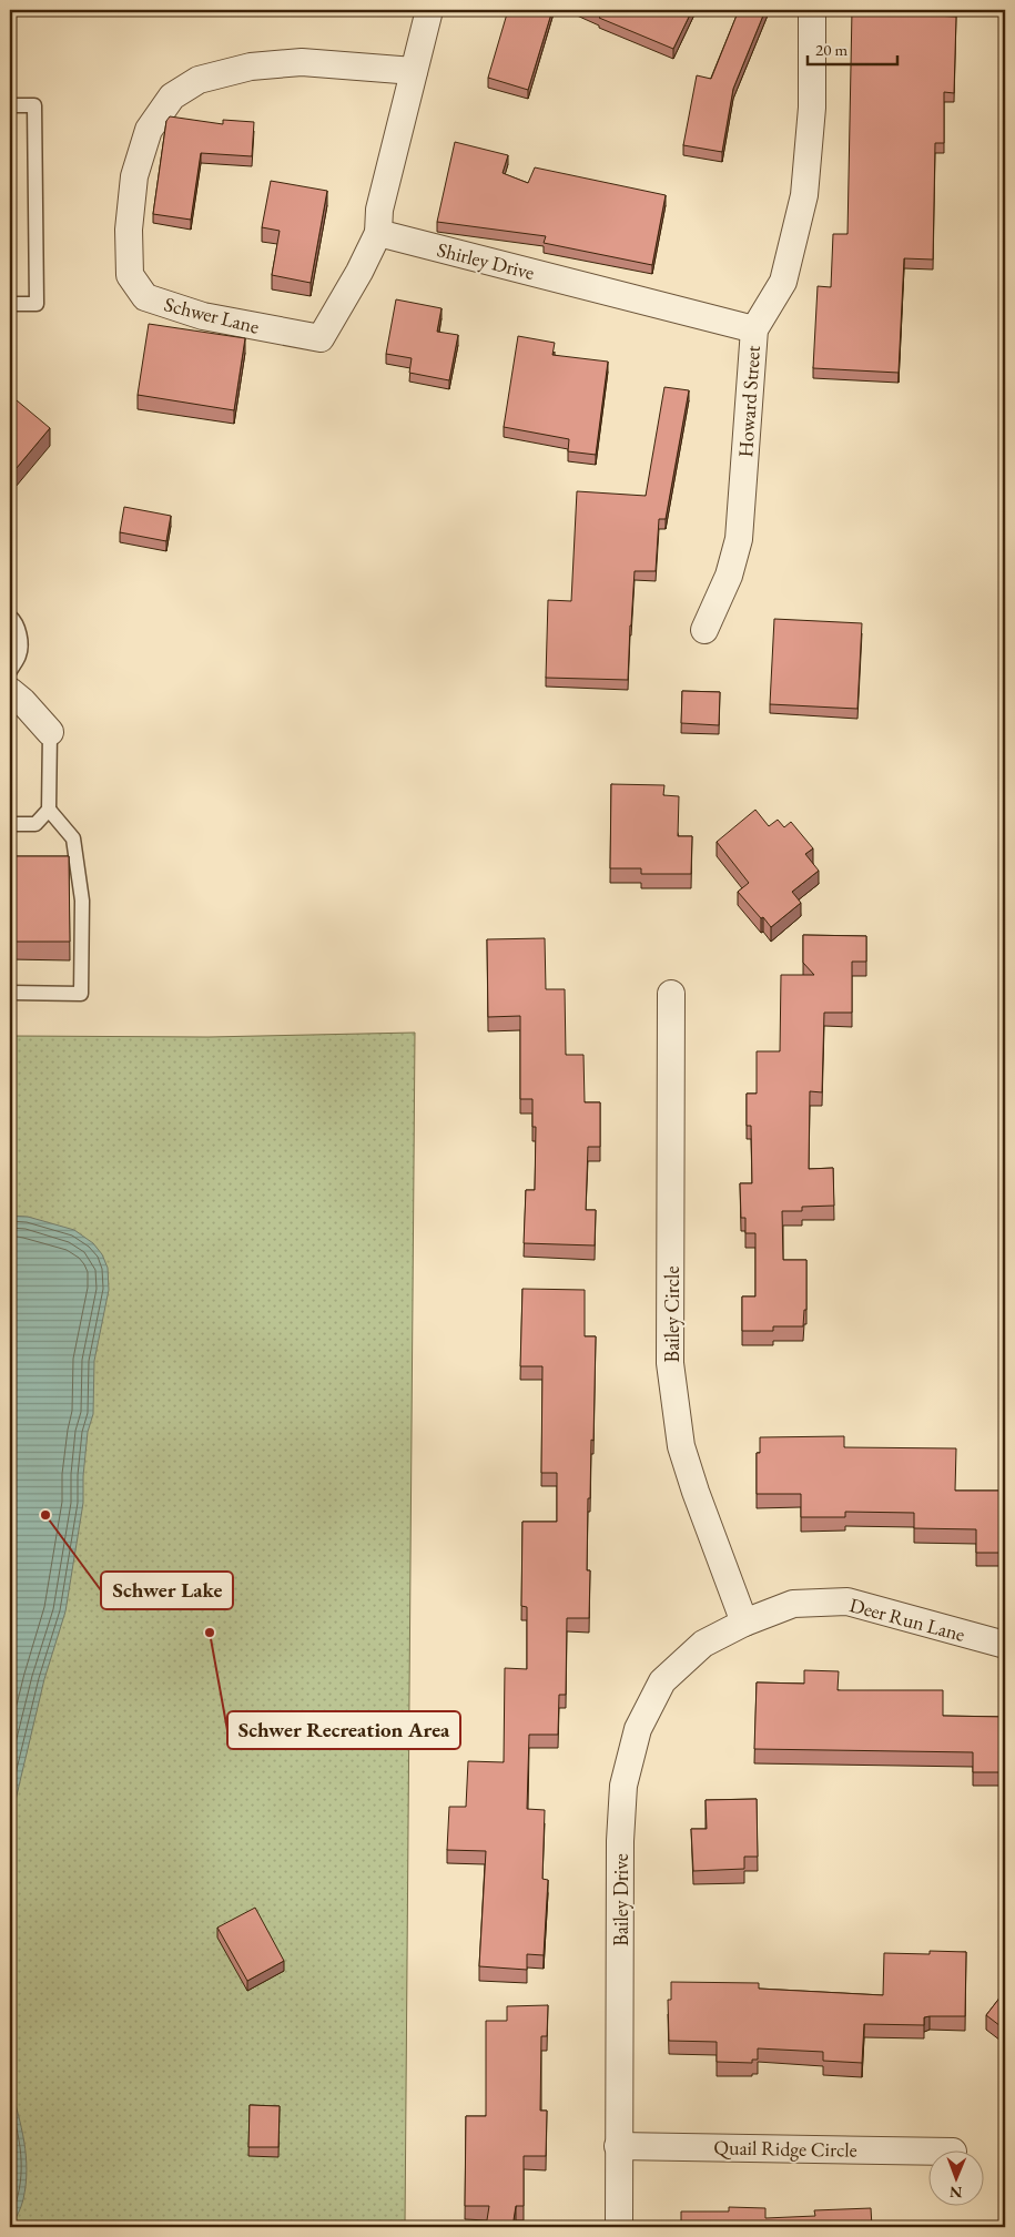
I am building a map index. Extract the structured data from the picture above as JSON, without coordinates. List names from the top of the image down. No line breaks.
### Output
{"streets":{"street":["Shirley Drive","Schwer Lane","Howard Street","Bailey Circle","Deer Run Lane","Bailey Drive","Quail Ridge Circle"]},"crossings":[["Shirley Drive","Schwer Lane"],["Shirley Drive","Howard Street"],["Bailey Circle","Deer Run Lane"],["Bailey Circle","Bailey Drive"],["Deer Run Lane","Bailey Drive"],["Bailey Drive","Quail Ridge Circle"]],"places":["Schwer Lake","Schwer Recreation Area"],"scale_bar":"20 m","north":"bottom"}
